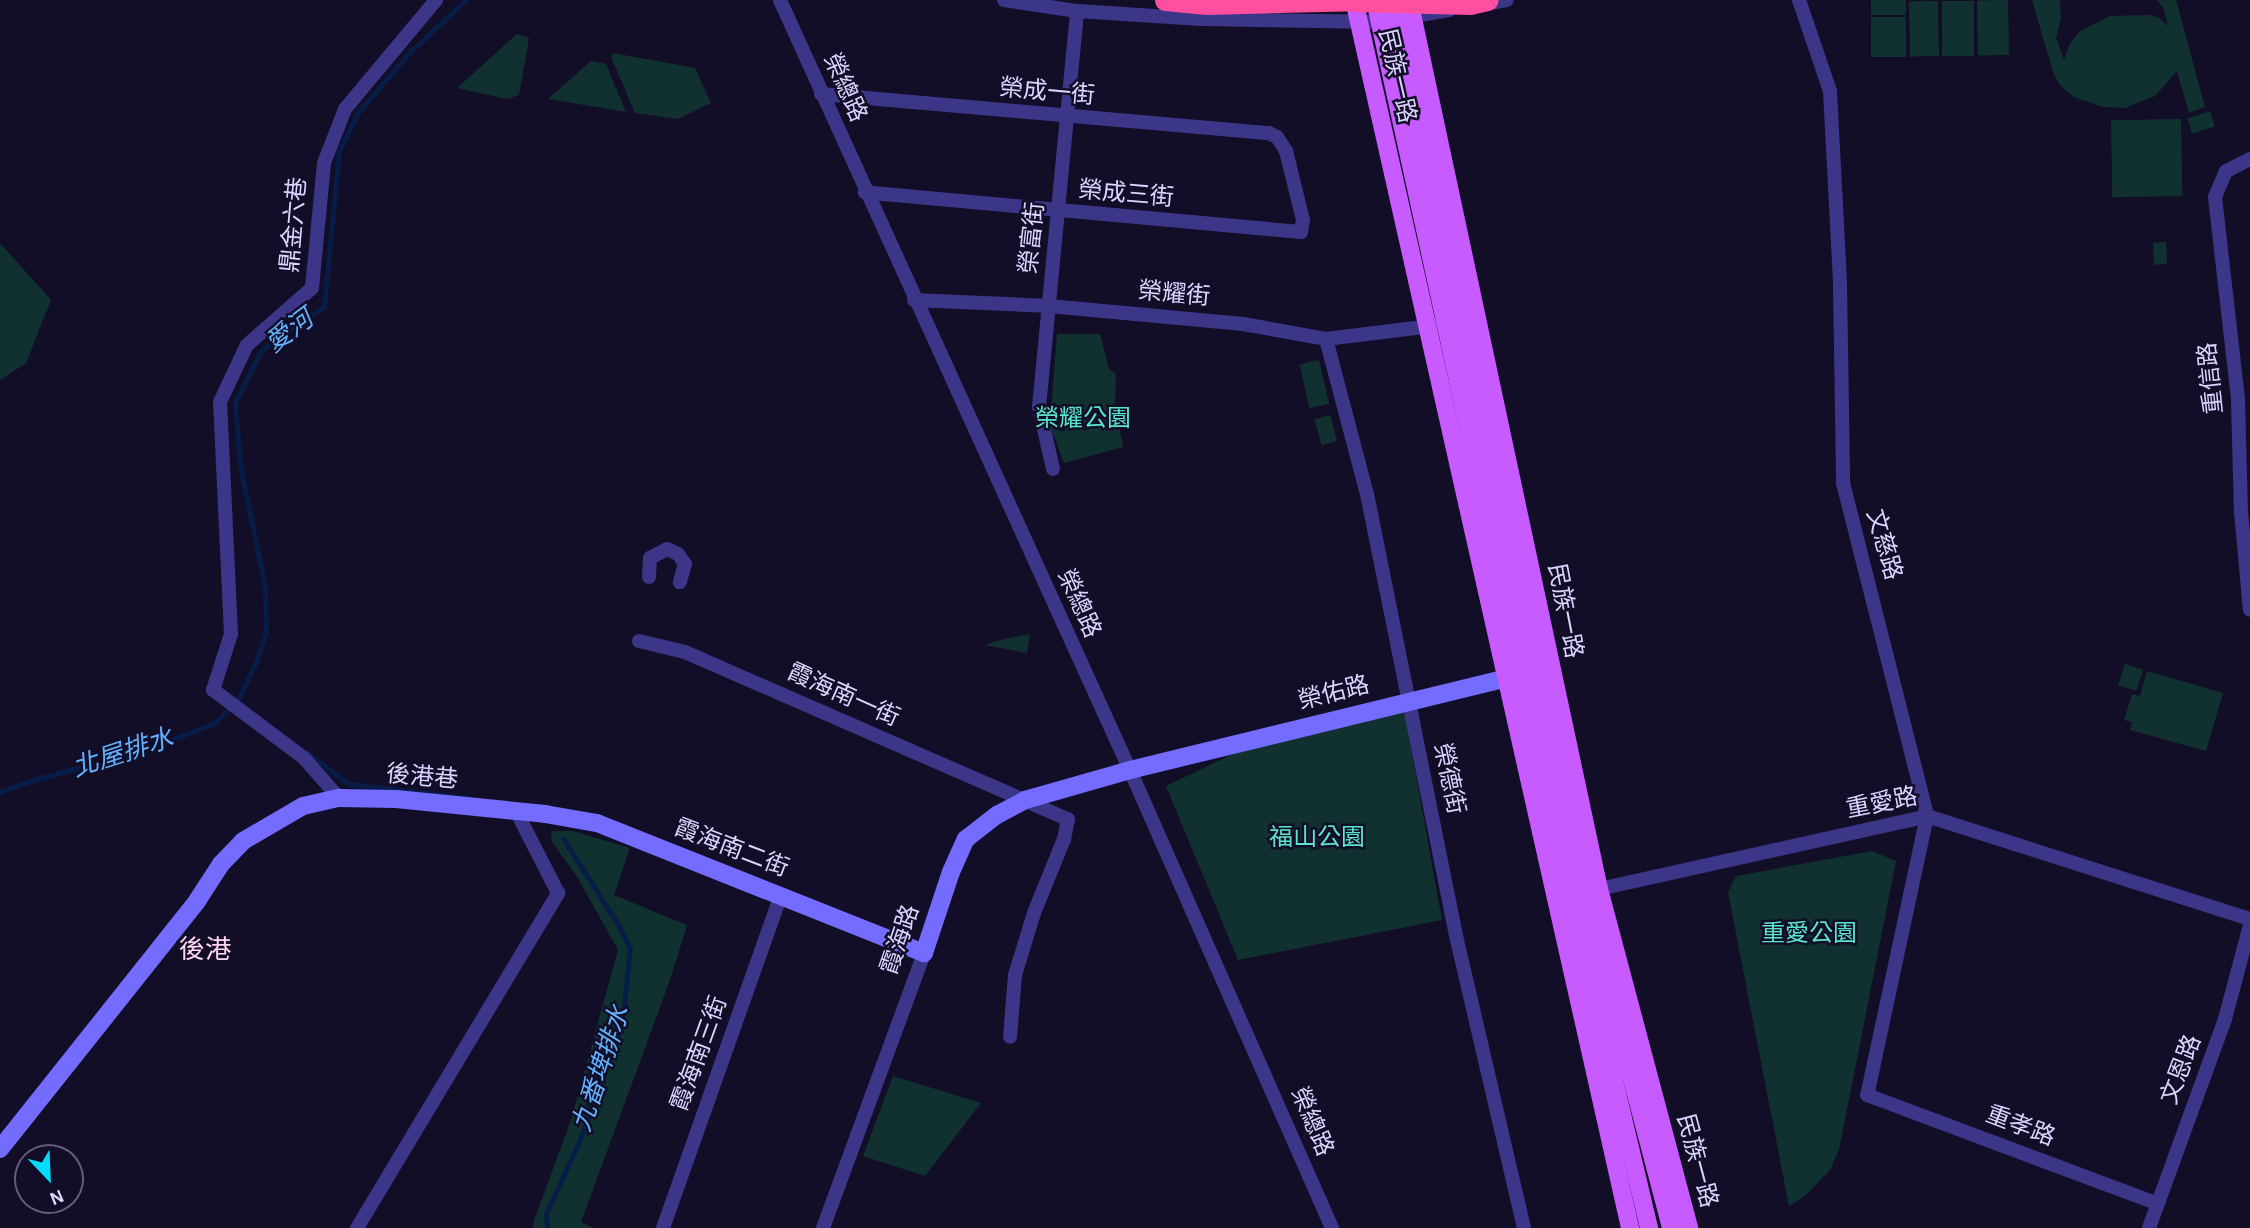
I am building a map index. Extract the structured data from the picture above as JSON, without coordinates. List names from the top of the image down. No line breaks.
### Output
{"streets":{"main road":["民族一路"],"street":["榮總路","榮成一街","榮成三街","鼎金六巷","榮富街","榮耀街","重信路","文慈路","榮佑路","霞海南一街","後港巷","榮德街","重愛路","霞海南二街","霞海路","霞海南三街","文恩路","重孝路"]},"crossings":[["民族一路","榮耀街"],["民族一路","榮佑路"],["民族一路","重愛路"],["榮總路","榮成一街"],["榮總路","榮成三街"],["榮總路","榮耀街"],["榮總路","榮佑路"],["榮總路","霞海路"],["榮成一街","榮成三街"],["榮成一街","榮富街"],["榮成三街","榮富街"],["鼎金六巷","後港巷"],["榮富街","榮耀街"],["榮耀街","榮德街"],["文慈路","重愛路"],["文慈路","重孝路"],["榮佑路","榮德街"],["榮佑路","霞海路"],["霞海南一街","霞海路"],["後港巷","霞海南二街"],["霞海南二街","霞海路"],["霞海南二街","霞海南三街"],["文恩路","重孝路"]],"districts":["後港"],"water":["愛河","北屋排水","九番埤排水"],"parks":["榮耀公園","福山公園","重愛公園"],"north":"bottom right"}
